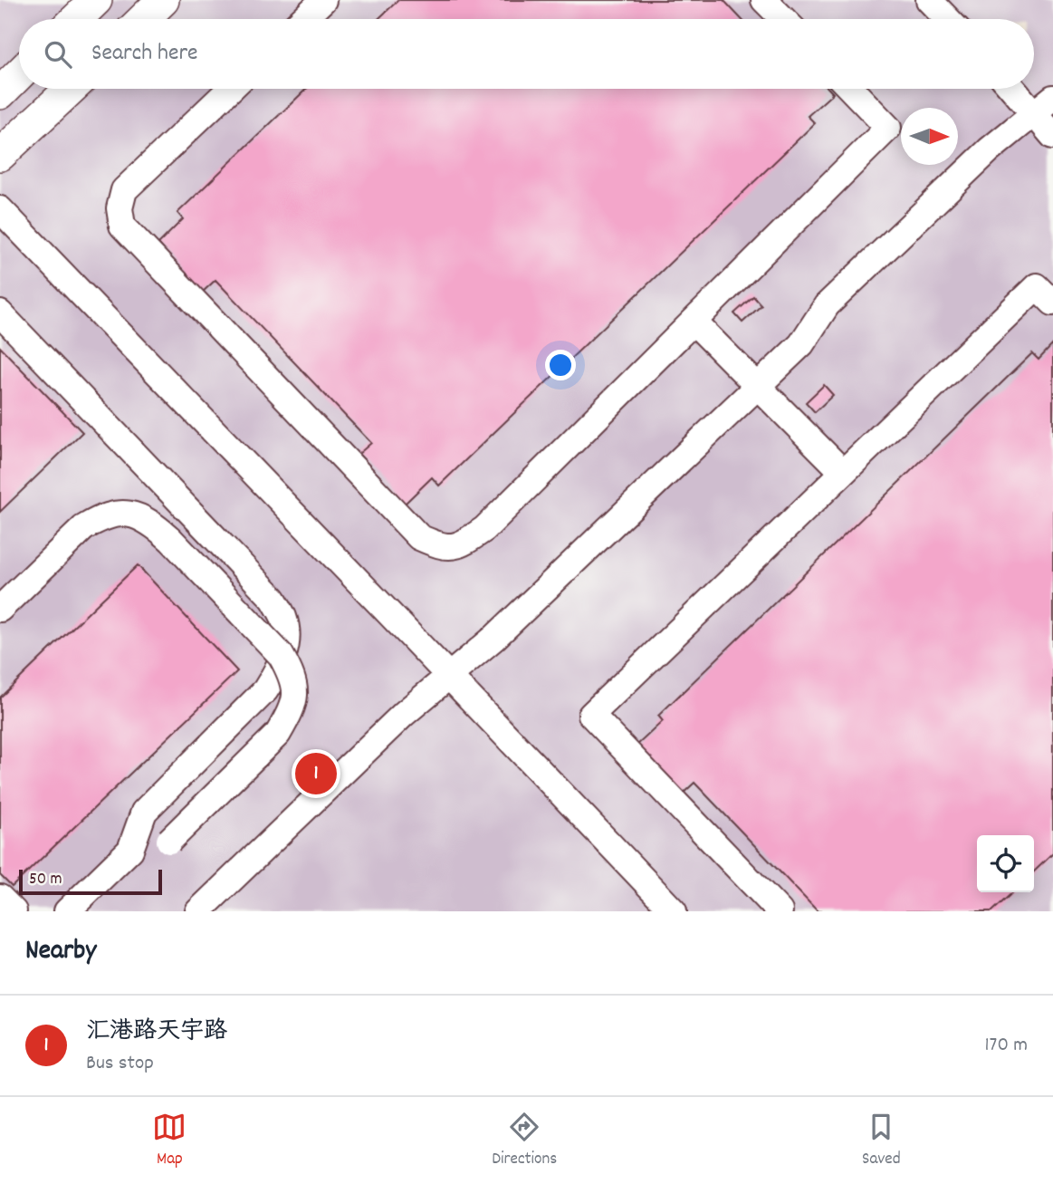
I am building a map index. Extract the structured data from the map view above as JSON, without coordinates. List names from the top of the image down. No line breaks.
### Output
{"scale_bar":"50 m","north":"right","page":{"search":"Search here","pins":"1","scale":"50 m","heading":"Nearby","list":[{"mark":"1","name":"汇港路天宇路","note":"Bus stop","value":"170 m"}],"nav":["Map","Directions","Saved"]}}
